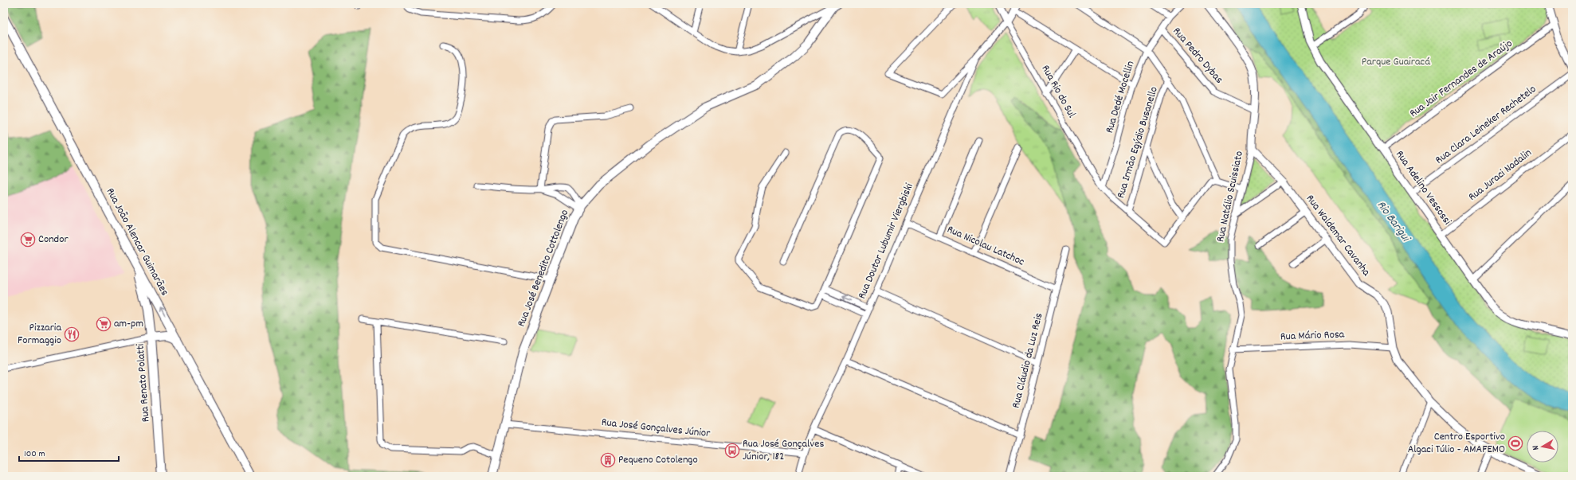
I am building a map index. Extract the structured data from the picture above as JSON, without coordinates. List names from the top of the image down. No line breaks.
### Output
{"streets":{"main road":["Rua João Alencar Guimarães","Rua José Benedito Cottolengo","Rua Renato Polatti"],"street":["Rua Pedro Dybas","Rua Jair Fernandes de Araújo","Rua Rio do Sul","Rua Dedé Mocellin","Rua Clara Leineker Rechetelo","Rua Irmão Egýdio Busanello","Rua Juraci Nadalin","Rua Adelino Vessossi","Rua Natálio Scuissiato","Rua Waldemar Cavanha","Rua Doutor Lubumir Viergbiski","Rua Nicolau Latchoc","Rua Mário Rosa","Rua Cláudio da Luz Reis","Rua José Gonçalves Júnior"]},"crossings":[["Rua Pedro Dybas","Rua Dedé Mocellin"],["Rua Pedro Dybas","Rua Natálio Scuissiato"],["Rua Jair Fernandes de Araújo","Rua Adelino Vessossi"],["Rua Rio do Sul","Rua Dedé Mocellin"],["Rua Rio do Sul","Rua Irmão Egýdio Busanello"],["Rua Rio do Sul","Rua Doutor Lubumir Viergbiski"],["Rua Clara Leineker Rechetelo","Rua Adelino Vessossi"],["Rua Juraci Nadalin","Rua Adelino Vessossi"],["Rua Natálio Scuissiato","Rua Waldemar Cavanha"],["Rua Natálio Scuissiato","Rua Mário Rosa"],["Rua Waldemar Cavanha","Rua Mário Rosa"],["Rua Doutor Lubumir Viergbiski","Rua Nicolau Latchoc"],["Rua Doutor Lubumir Viergbiski","Rua José Gonçalves Júnior"],["Rua João Alencar Guimarães","Rua Renato Polatti"],["Rua Nicolau Latchoc","Rua Cláudio da Luz Reis"],["Rua José Benedito Cottolengo","Rua José Gonçalves Júnior"]],"water":["Rio Barigui"],"parks":["Parque Guairacá"],"places":{"supermarket":["Condor","am-pm"],"restaurant":["Pizzaria Formaggio"],"sports":["Centro Esportivo Algaci Túlio - AMAFEMO"],"bus stop":["Rua José Gonçalves Júnior, 182"],"building":["Pequeno Cotolengo"]},"scale_bar":"100 m","north":"left"}
